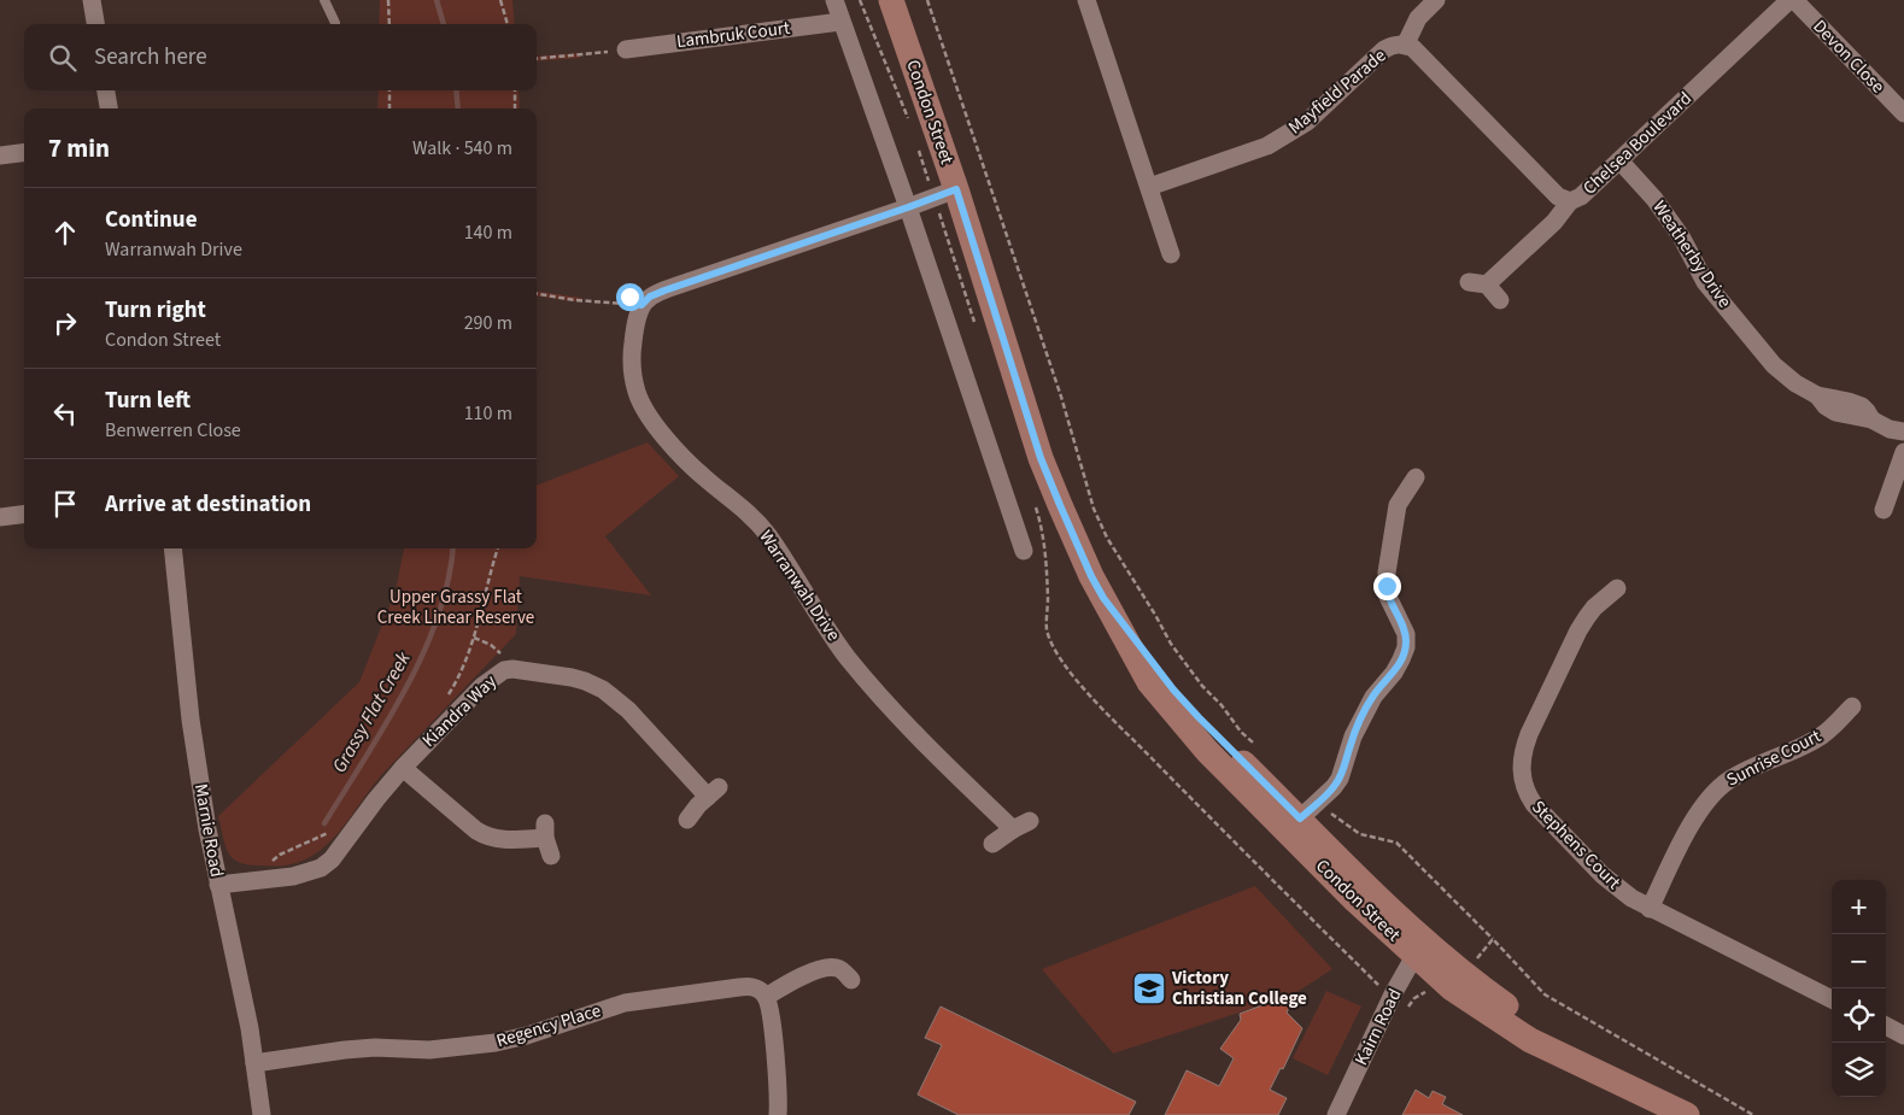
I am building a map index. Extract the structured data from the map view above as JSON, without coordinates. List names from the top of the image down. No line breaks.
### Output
{"streets":{"main road":["Condon Street"],"street":["Lambruk Court","Devon Close","Mayfield Parade","Chelsea Boulevard","Weatherby Drive","Warranwah Drive","Kiandra Way","Sunrise Court","Marnie Road","Stephens Court","Regency Place","Kairn Road"]},"crossings":[["Mayfield Parade","Chelsea Boulevard"],["Condon Street","Kairn Road"],["Chelsea Boulevard","Weatherby Drive"],["Kiandra Way","Marnie Road"],["Sunrise Court","Stephens Court"],["Marnie Road","Regency Place"]],"water":["Grassy Flat Creek"],"parks":["Upper Grassy Flat Creek Linear Reserve"],"places":{"school or university":["Victory Christian College"]},"page":{"search":"Search here","heading":["7 min","Walk · 540 m"],"list":[["Continue","Warranwah Drive","140 m"],["Turn right","Condon Street","290 m"],["Turn left","Benwerren Close","110 m"],"Arrive at destination"],"map_buttons":["+","−"]}}
